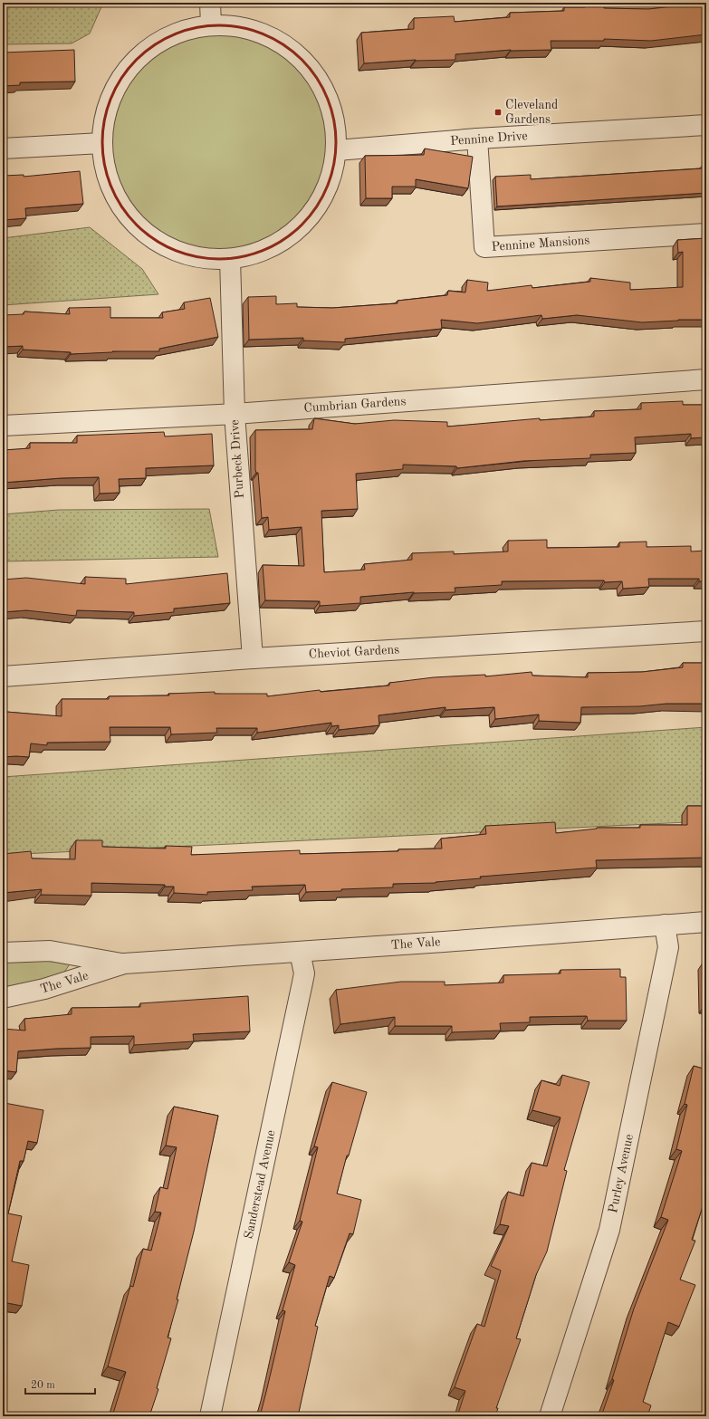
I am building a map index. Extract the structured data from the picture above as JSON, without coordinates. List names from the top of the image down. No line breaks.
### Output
{"streets":{"street":["Pennine Drive","Pennine Mansions","Cumbrian Gardens","Purbeck Drive","Cheviot Gardens","The Vale","Purley Avenue","Sanderstead Avenue"]},"crossings":[["Pennine Drive","Pennine Mansions"],["Cumbrian Gardens","Purbeck Drive"],["Purbeck Drive","Cheviot Gardens"],["The Vale","Purley Avenue"],["The Vale","Sanderstead Avenue"]],"places":{"transit":["Cleveland Gardens"]},"scale_bar":"20 m"}
